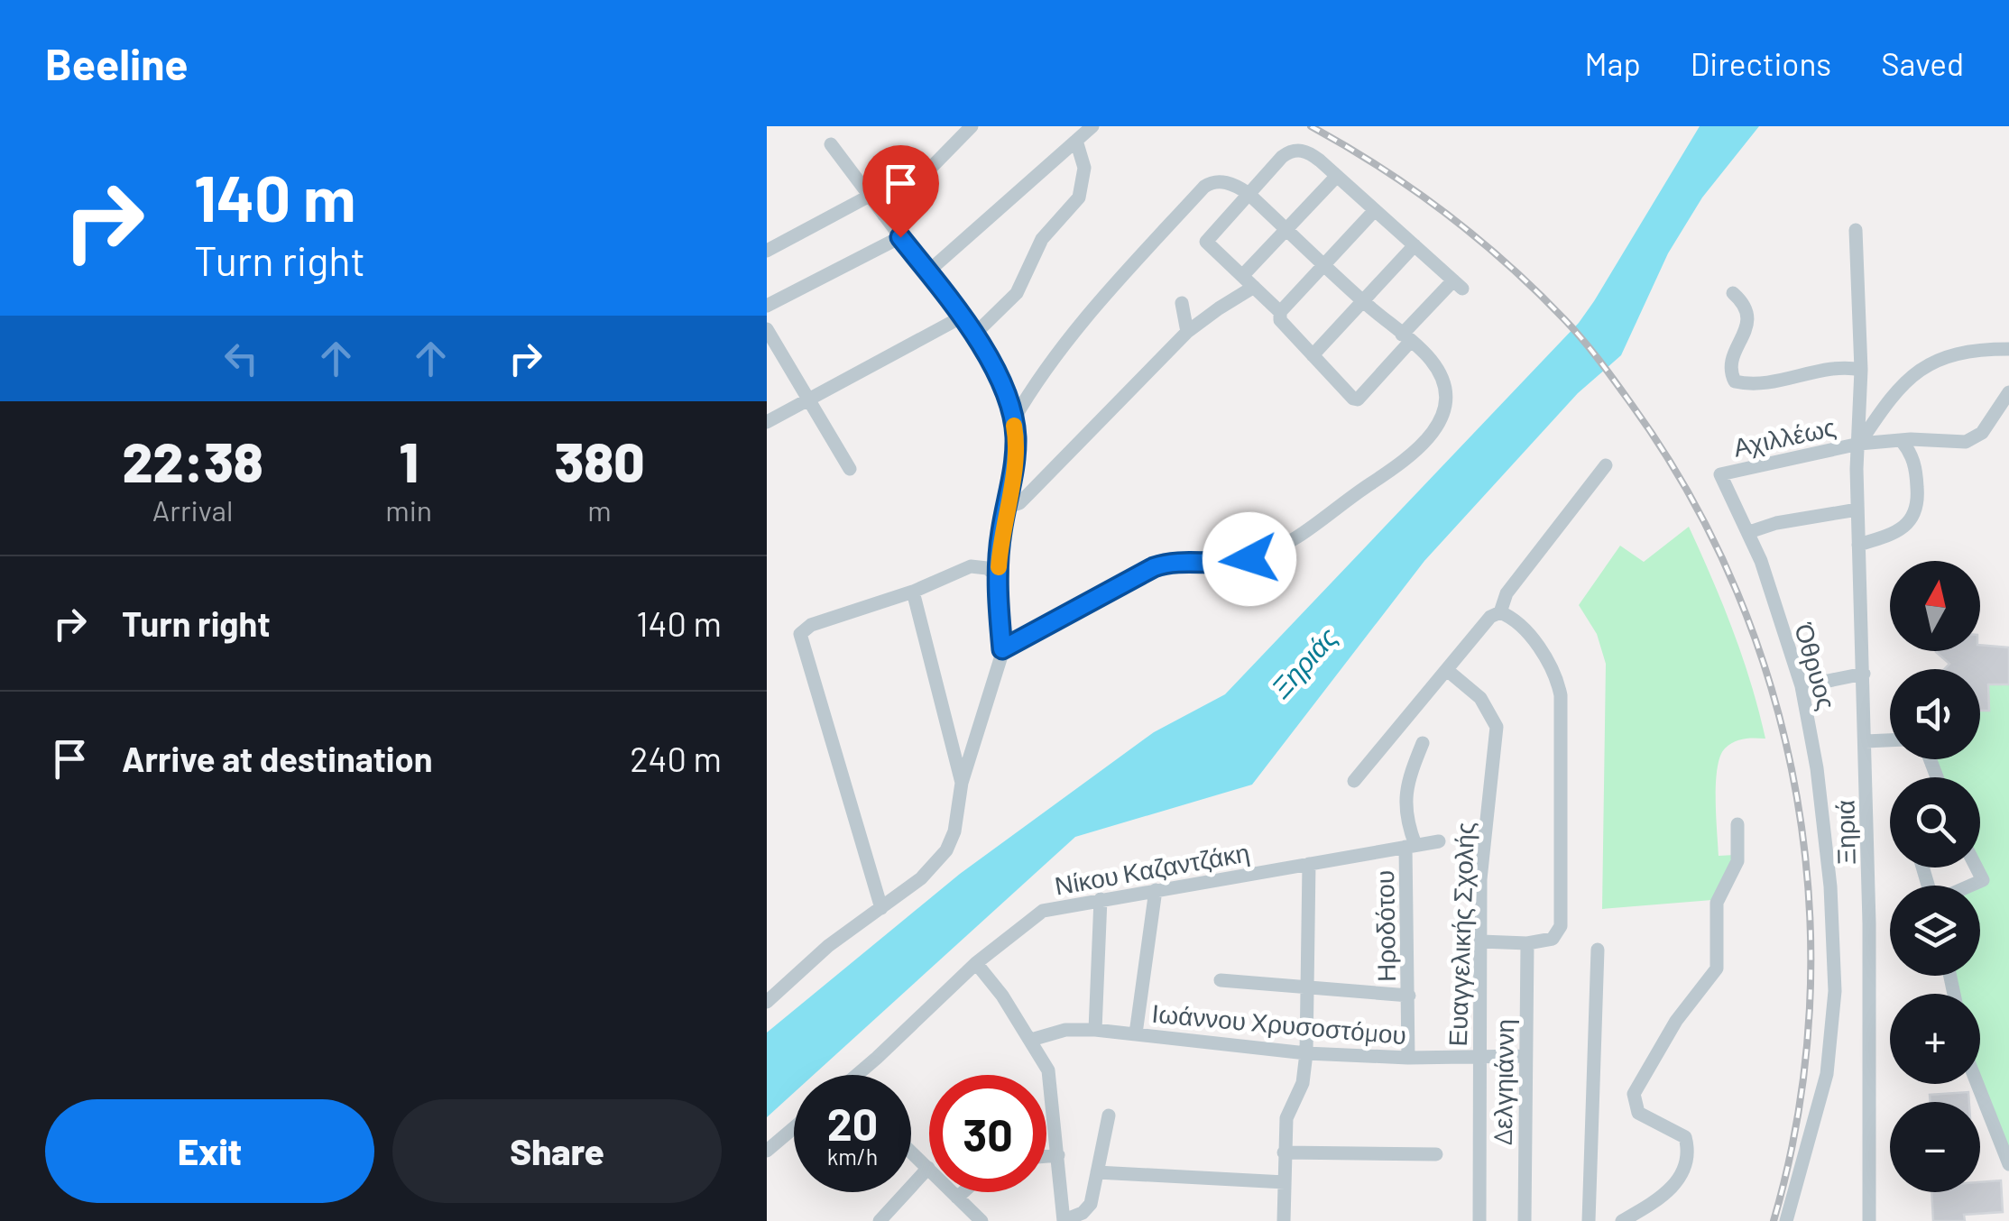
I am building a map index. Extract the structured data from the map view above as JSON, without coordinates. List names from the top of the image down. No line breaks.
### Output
{"streets":{"street":["Αχιλλέως","Όθρυος","Ξηριά","Νίκου Καζαντζάκη","Ηροδότου","Ευαγγελικής Σχολής","Ιωάννου Χρυσοστόμου","Δελγηιάννη"]},"crossings":[["Αχιλλέως","Όθρυος"],["Αχιλλέως","Ξηριά"],["Νίκου Καζαντζάκη","Ηροδότου"],["Ηροδότου","Ιωάννου Χρυσοστόμου"],["Ευαγγελικής Σχολής","Ιωάννου Χρυσοστόμου"],["Ιωάννου Χρυσοστόμου","Δελγηιάννη"]],"water":["Ξηριάς"],"north":"top","page":{"header":"Beeline","nav":["Map","Directions","Saved"],"turn":["140 m","Turn right"],"eta":["22:38","Arrival","1","min","380","m"],"list":[{"name":"Turn right","value":"140 m"},{"name":"Arrive at destination","value":"240 m"}],"map_buttons":["+","−"],"speed":"20 km/h","limit":"30","buttons":["Exit","Share"]}}
